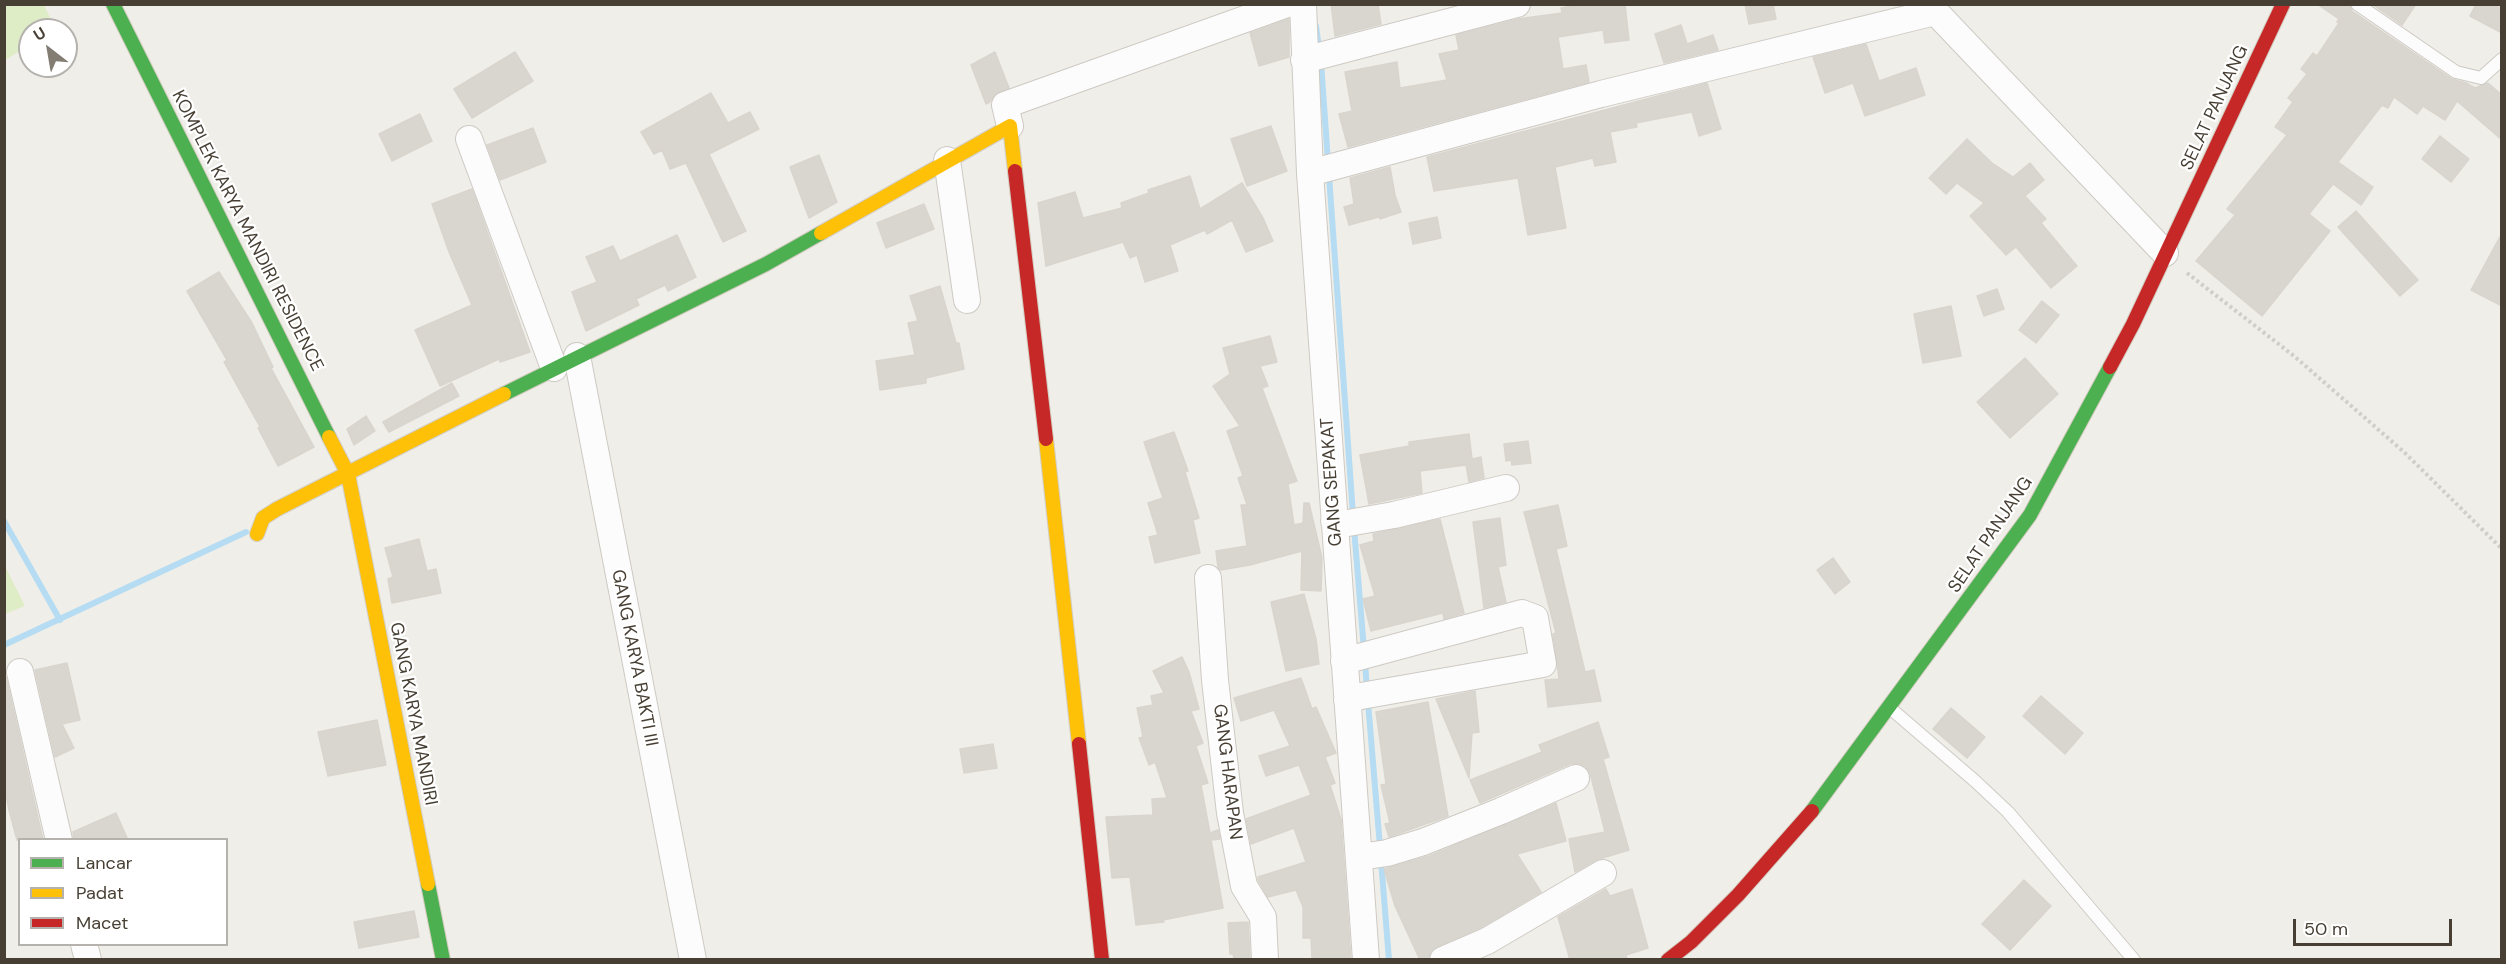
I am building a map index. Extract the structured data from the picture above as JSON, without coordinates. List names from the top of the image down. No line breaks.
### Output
{"streets":{"street":["SELAT PANJANG","KOMPLEK KARYA MANDIRI RESIDENCE","GANG SEPAKAT","GANG KARYA BAKTI III","GANG KARYA MANDIRI","GANG HARAPAN"]},"crossings":[["KOMPLEK KARYA MANDIRI RESIDENCE","GANG KARYA MANDIRI"]],"legend":["Lancar","Padat","Macet"],"scale_bar":"50 m","north":"top left"}
